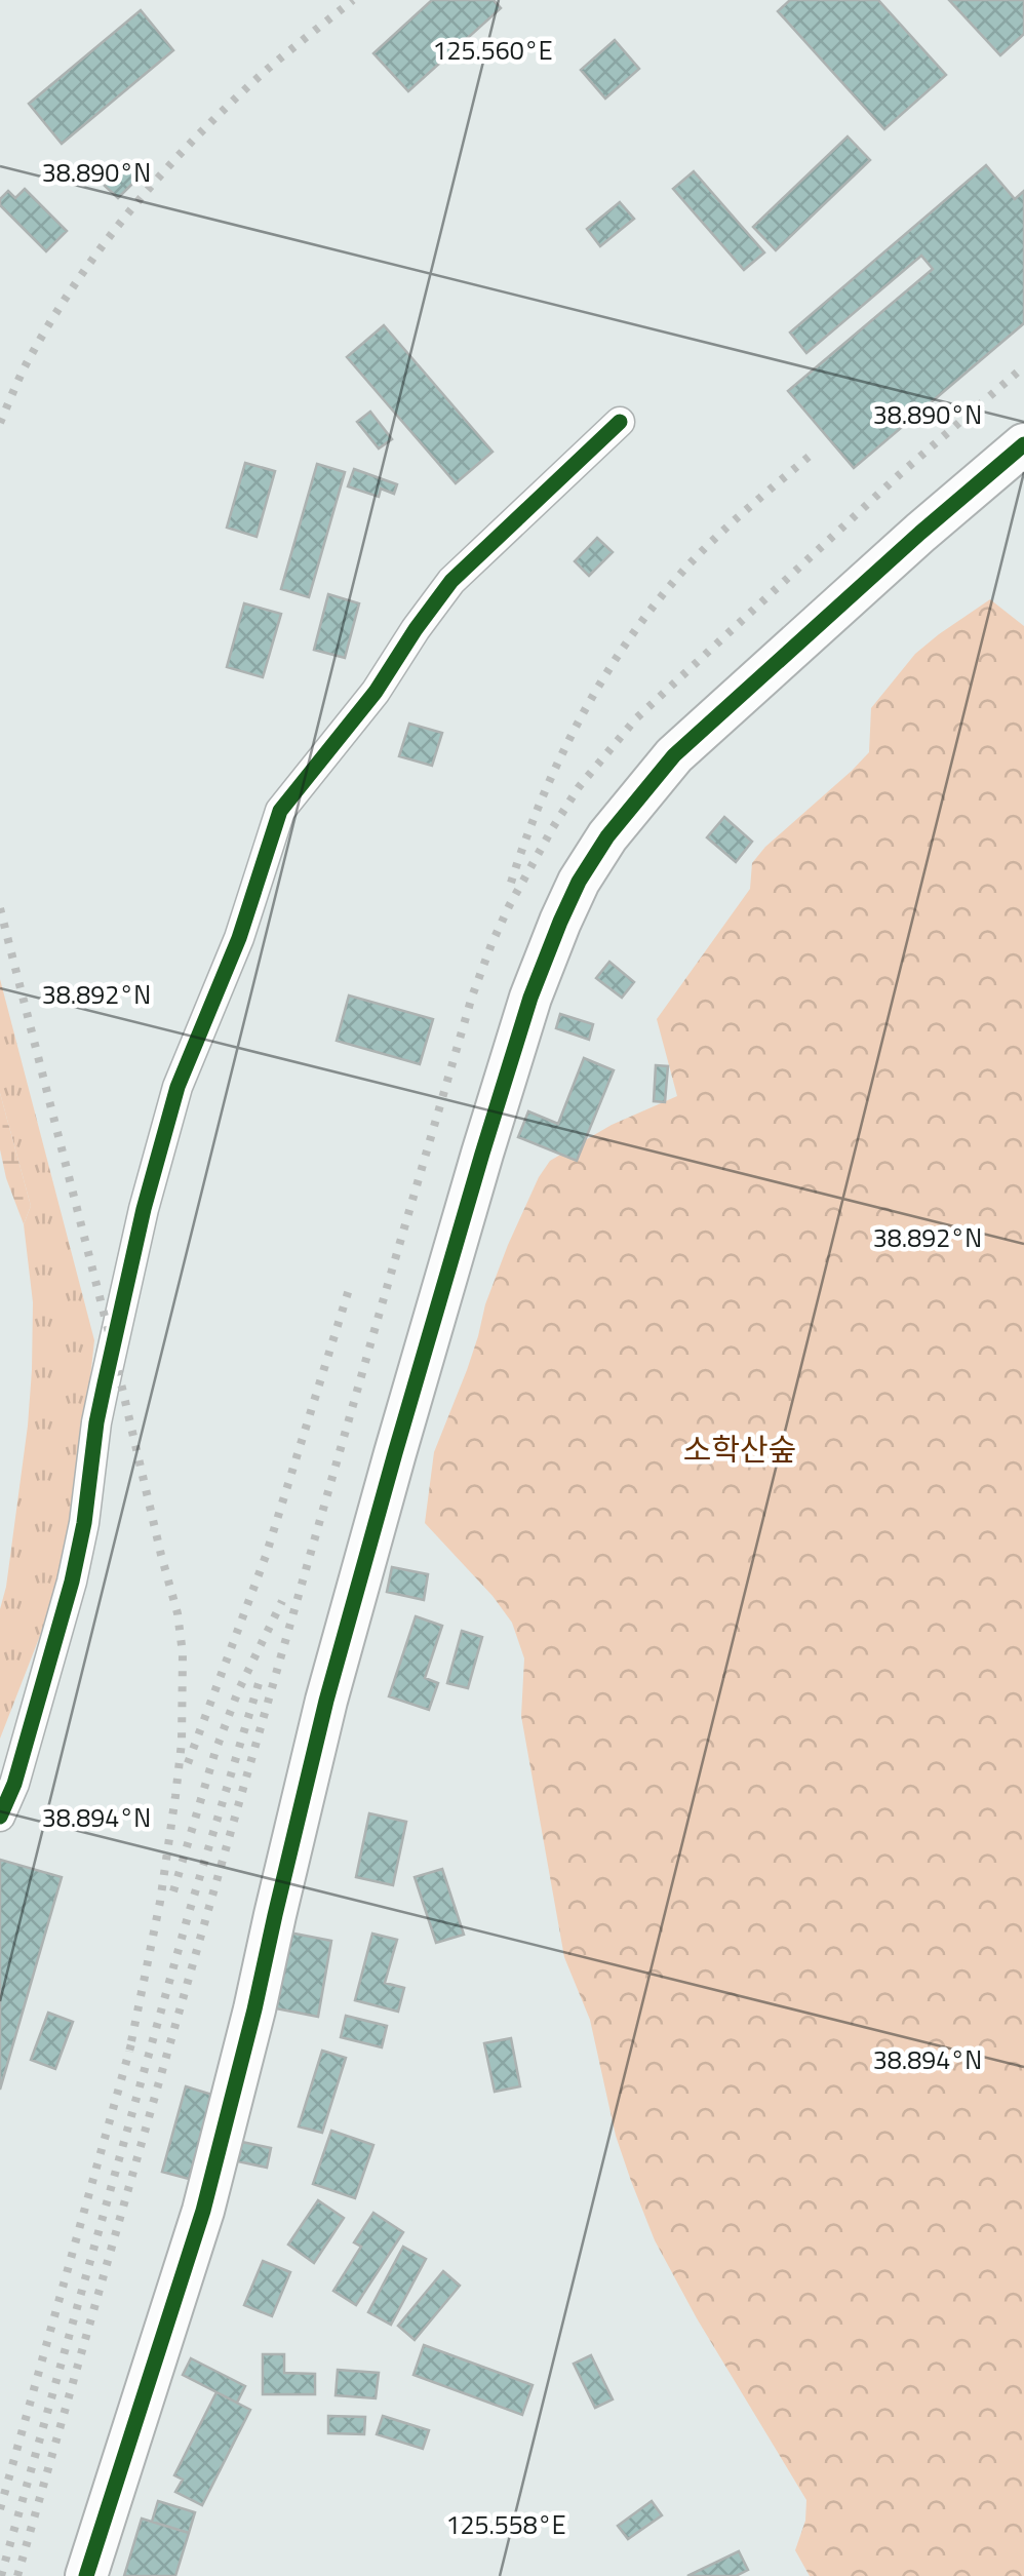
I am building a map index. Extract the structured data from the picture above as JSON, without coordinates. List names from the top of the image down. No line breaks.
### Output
{"parks":["소학산숲"],"coordinates":["125.560°E","38.890°N","38.892°N","38.894°N","125.558°E"]}
